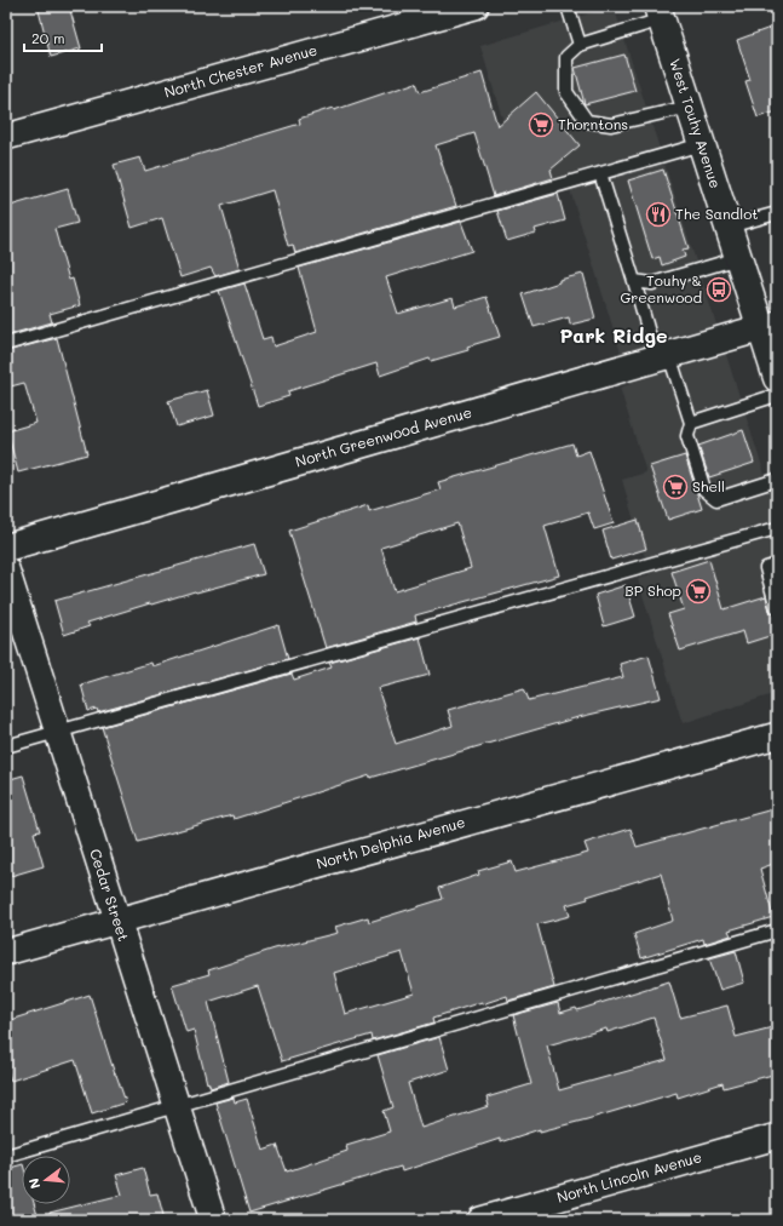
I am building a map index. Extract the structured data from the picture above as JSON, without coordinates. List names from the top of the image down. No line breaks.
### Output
{"streets":{"street":["North Chester Avenue","West Touhy Avenue","North Greenwood Avenue","North Delphia Avenue","Cedar Street","North Lincoln Avenue"]},"crossings":[["West Touhy Avenue","North Greenwood Avenue"],["North Delphia Avenue","Cedar Street"]],"districts":["Park Ridge"],"places":{"supermarket":["Thorntons","Shell","BP Shop"],"restaurant":["The Sandlot"],"bus stop":["Touhy & Greenwood"]},"scale_bar":"20 m","north":"left"}
